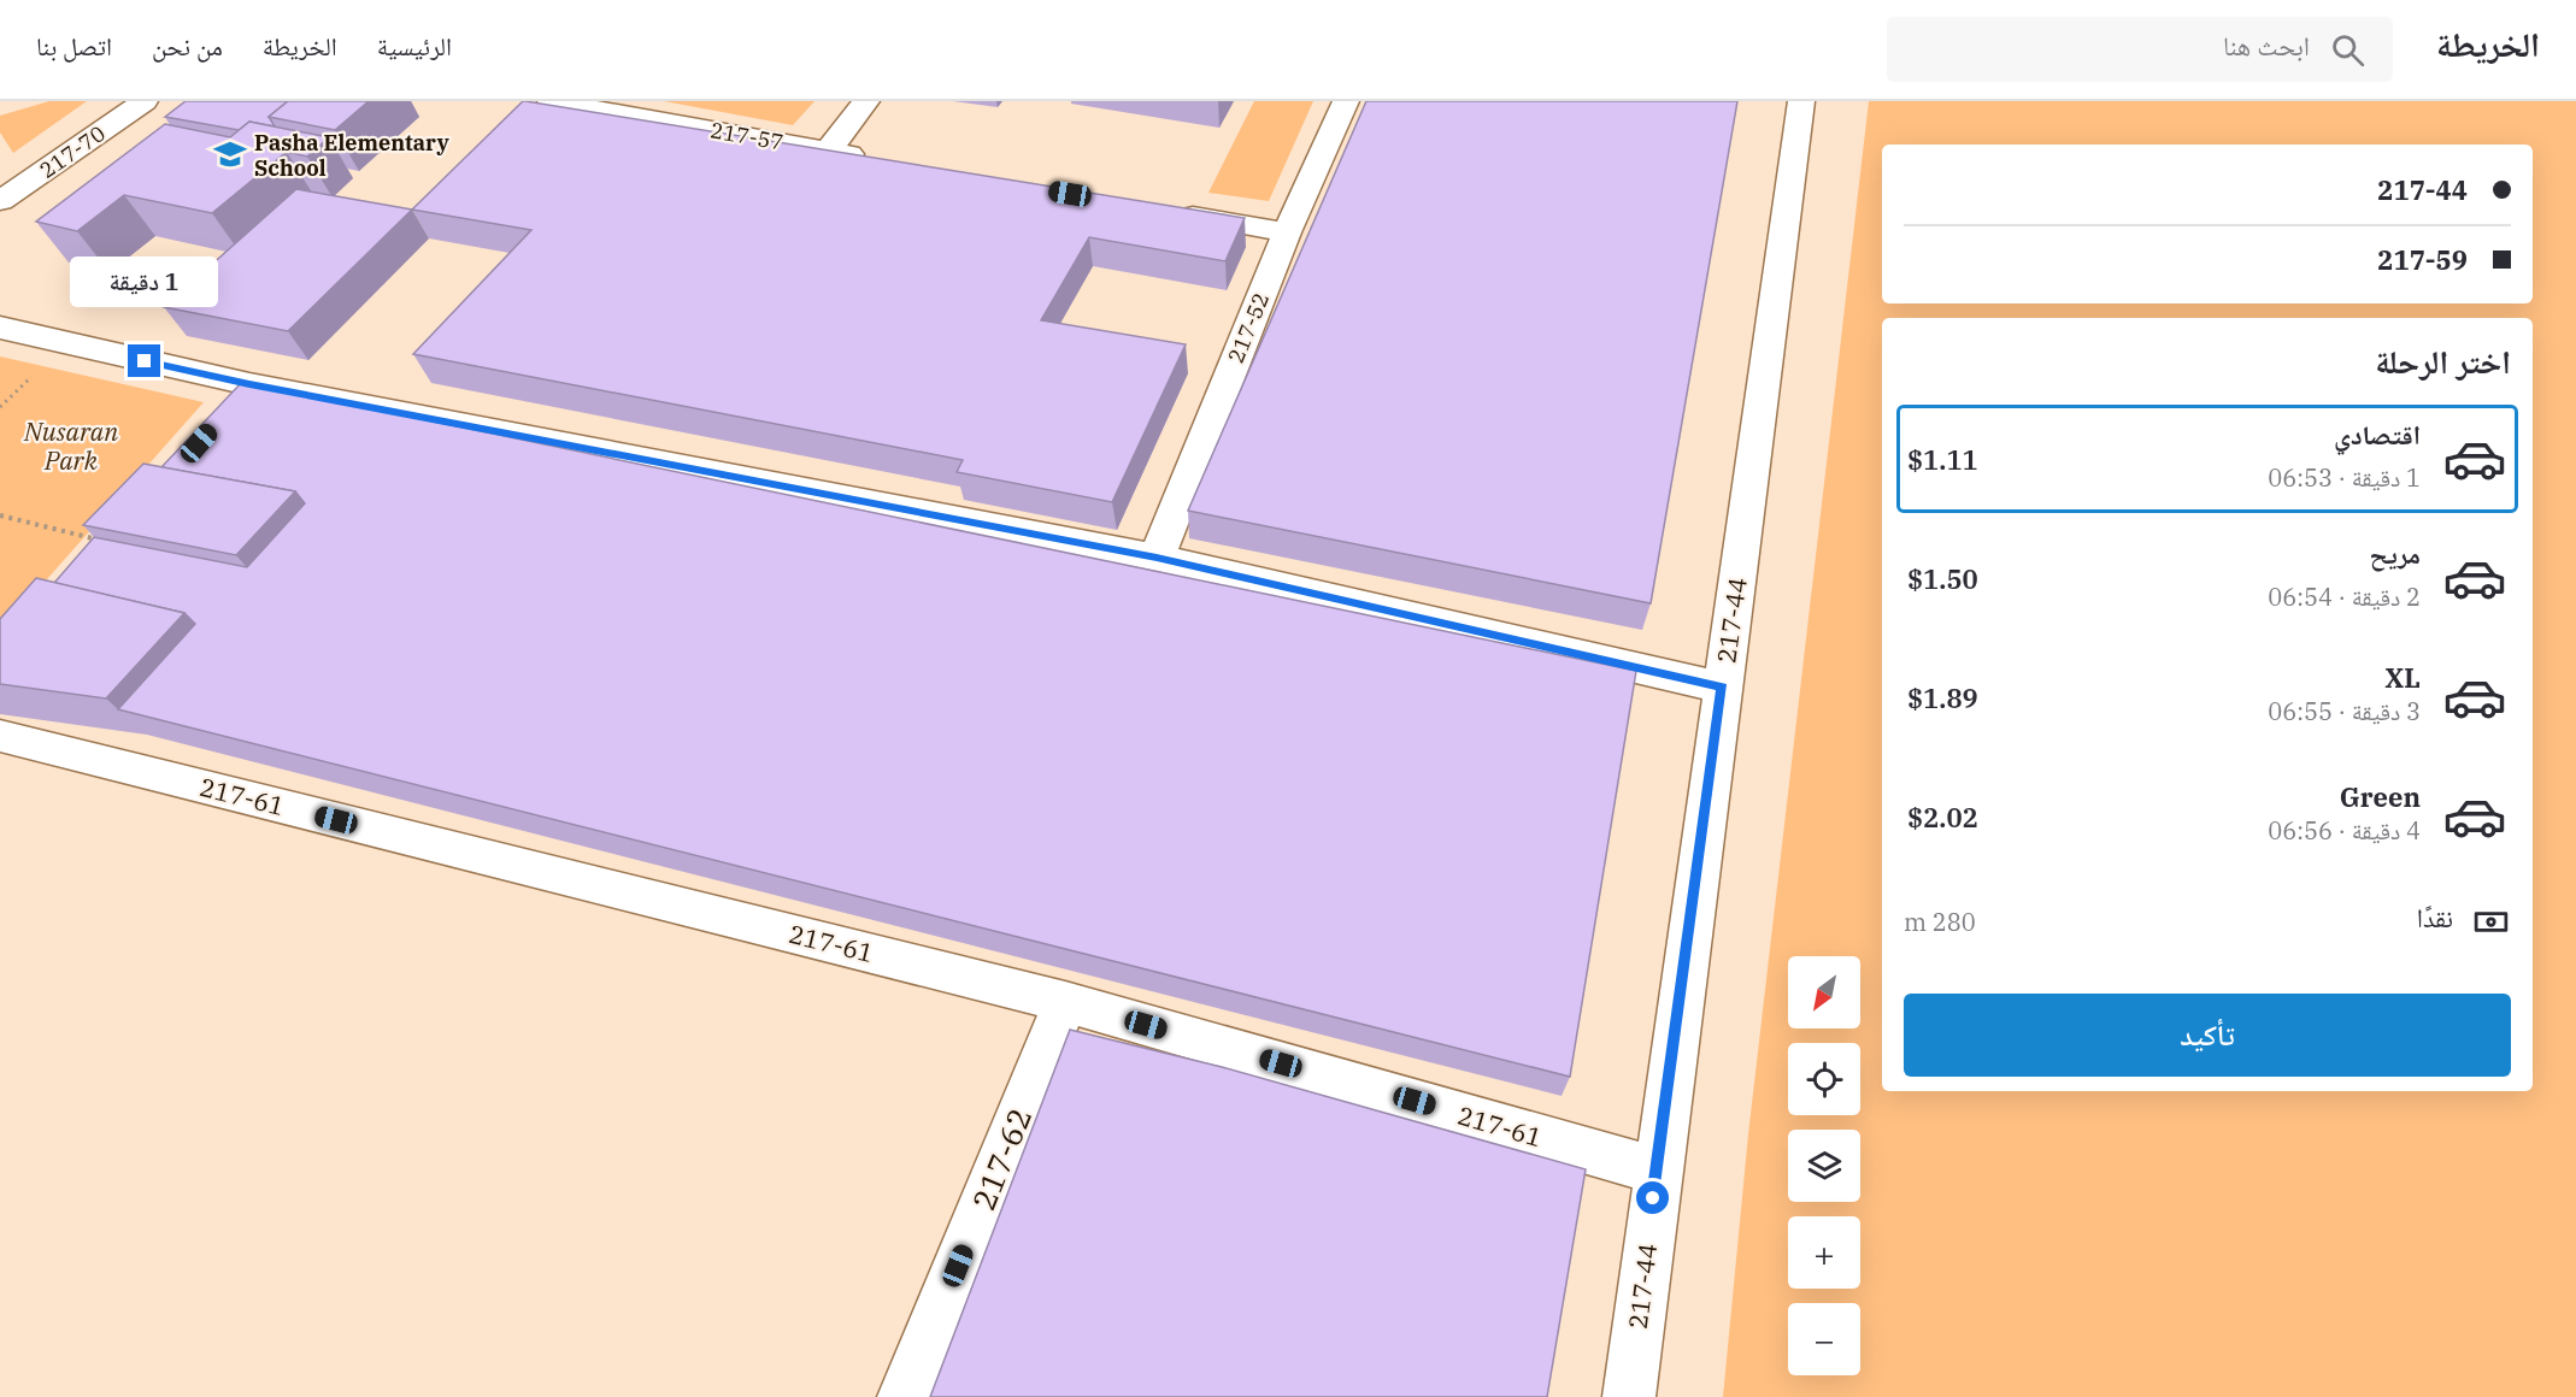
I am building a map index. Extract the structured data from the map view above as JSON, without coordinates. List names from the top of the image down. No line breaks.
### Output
{"streets":{"street":["217-57","217-70","217-52","217-44","217-61","217-62"]},"crossings":[["217-44","217-61"],["217-61","217-62"]],"parks":["Nusaran Park"],"places":{"school or university":["Pasha Elementary School"]},"north":"bottom left","page":{"header":"الخريطة","search":"ابحث هنا","nav":["الرئيسية","الخريطة","من نحن","اتصل بنا"],"banner":["217-44","217-59"],"bubble":"1 دقيقة","heading":"اختر الرحلة","list":[{"name":"اقتصادي","note":"1 دقيقة · 06:53","value":"$1.11"},{"name":"مريح","note":"2 دقيقة · 06:54","value":"$1.50"},{"name":"XL","note":"3 دقيقة · 06:55","value":"$1.89"},{"name":"Green","note":"4 دقيقة · 06:56","value":"$2.02"}],"pay":["نقدًا","280 m"],"map_buttons":["+","−"],"buttons":"تأكيد"}}
